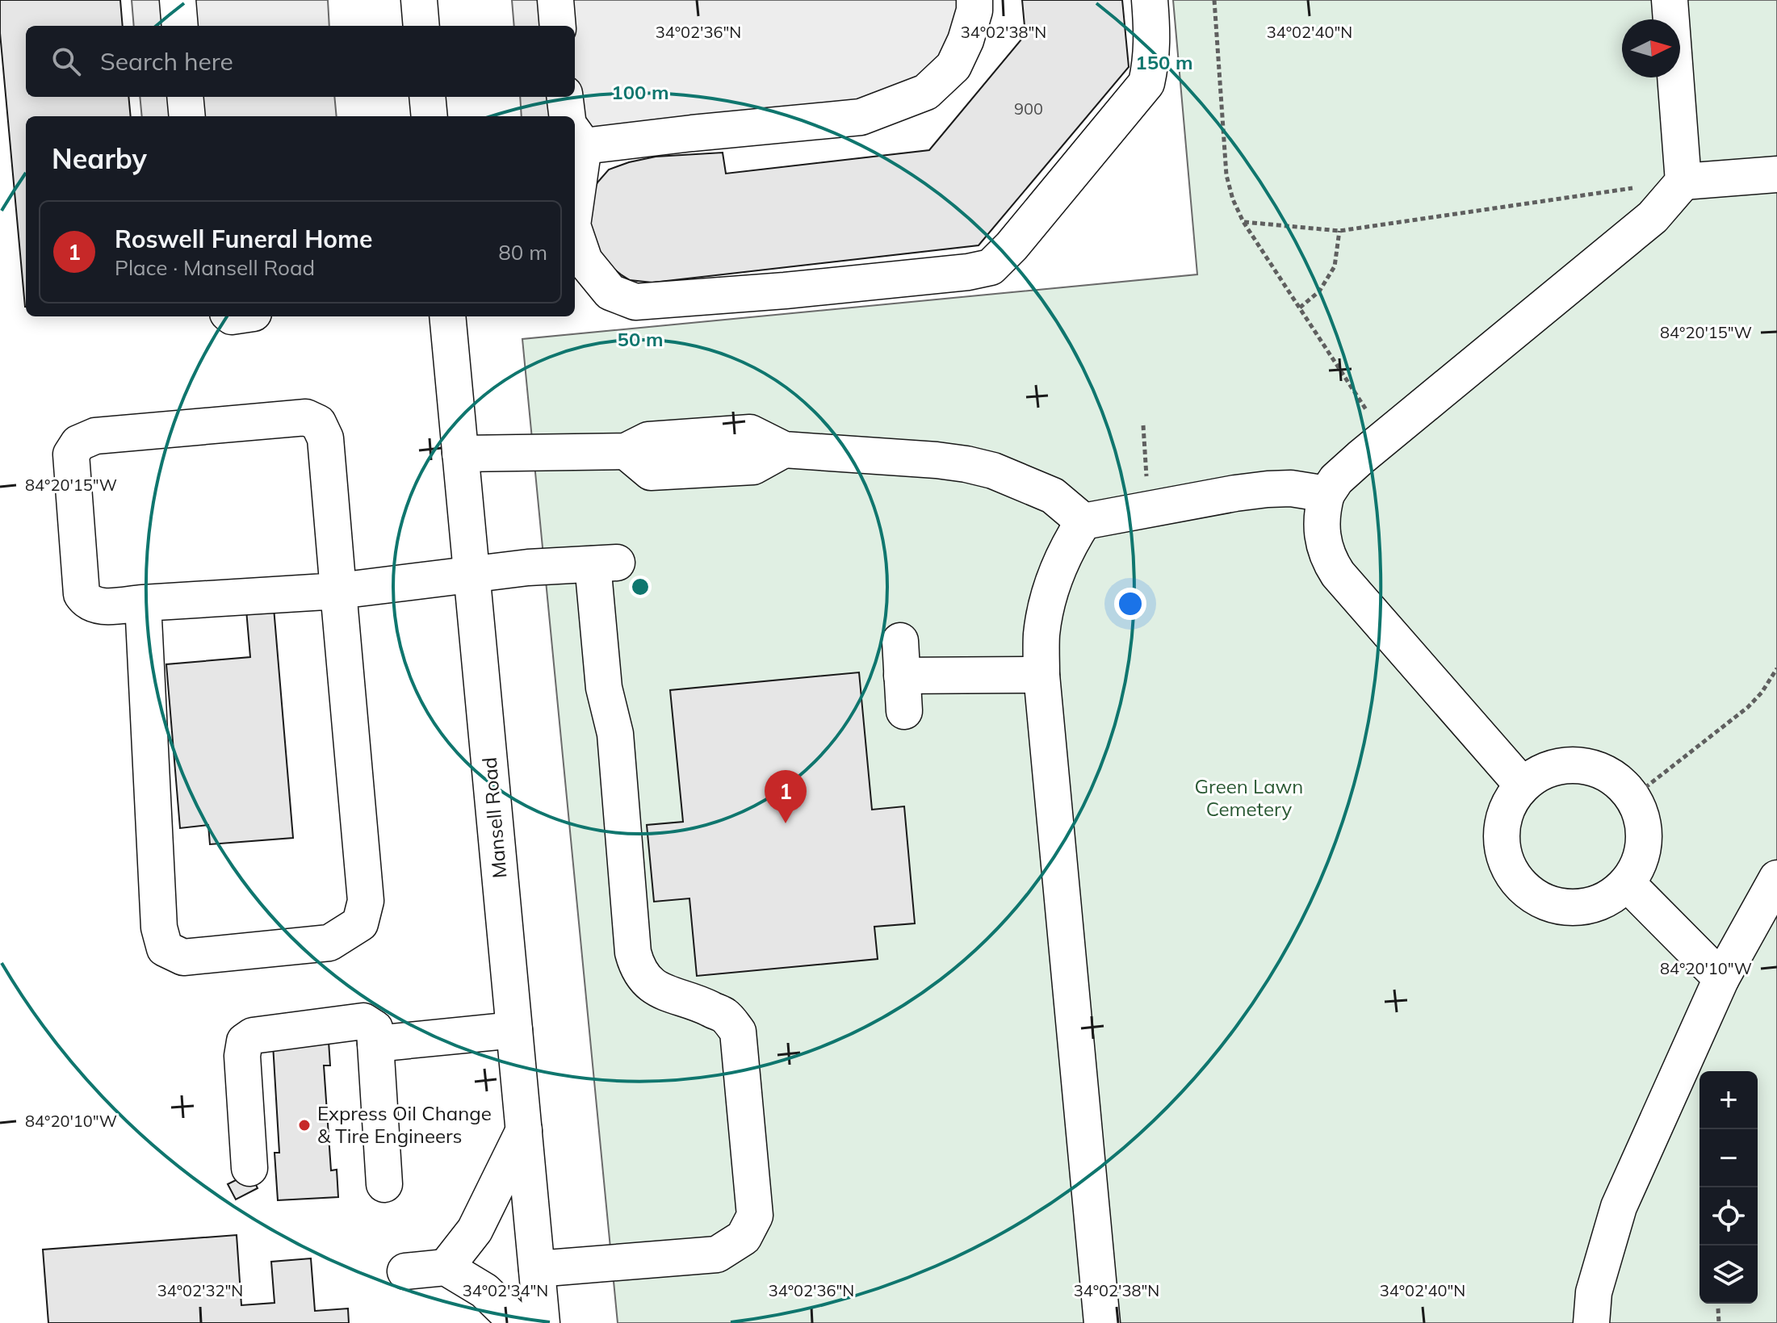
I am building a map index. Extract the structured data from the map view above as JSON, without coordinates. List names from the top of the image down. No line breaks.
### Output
{"streets":{"main road":["Mansell Road"]},"parks":["Green Lawn Cemetery"],"places":["Express Oil Change & Tire Engineers"],"house_numbers":["900"],"north":"right","page":{"search":"Search here","heading":"Nearby","list":[{"mark":"1","name":"Roswell Funeral Home","note":"Place · Mansell Road","value":"80 m"}],"pins":"1","map_buttons":["+","−"]},"coordinates":["34°02'36\"N","34°02'38\"N","34°02'40\"N","84°20'15\"W","84°20'10\"W","34°02'32\"N","34°02'34\"N"],"rings":["150 m","100 m","50 m"]}
